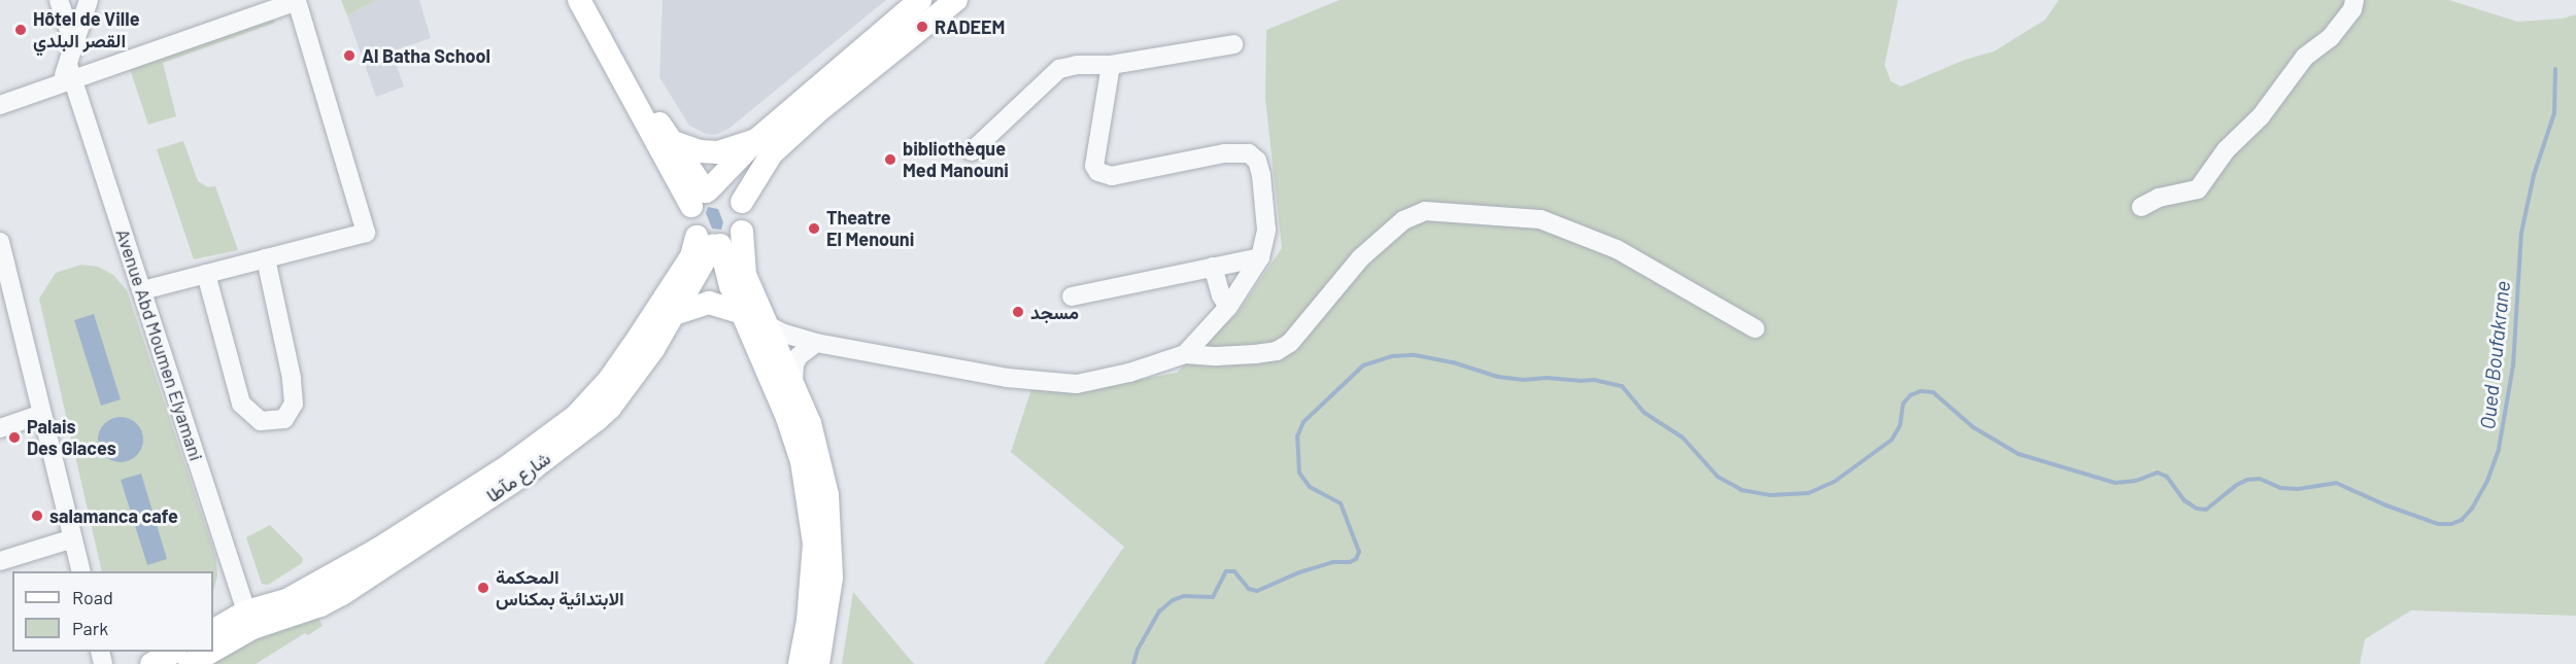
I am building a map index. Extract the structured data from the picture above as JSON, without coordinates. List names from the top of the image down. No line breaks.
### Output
{"streets":{"main road":["شارع مآطا"],"street":["Avenue Abd Moumen Elyamani"]},"crossings":[["Avenue Abd Moumen Elyamani","شارع مآطا"]],"water":["Oued Boufakrane"],"places":["RADEEM","Hôtel de Ville القصر البلدي","Al Batha School","bibliothèque Med Manouni","Theatre El Menouni","مسجد","Palais Des Glaces","salamanca cafe","المحكمة الابتدائية بمكناس"],"legend":["Road","Park"]}
